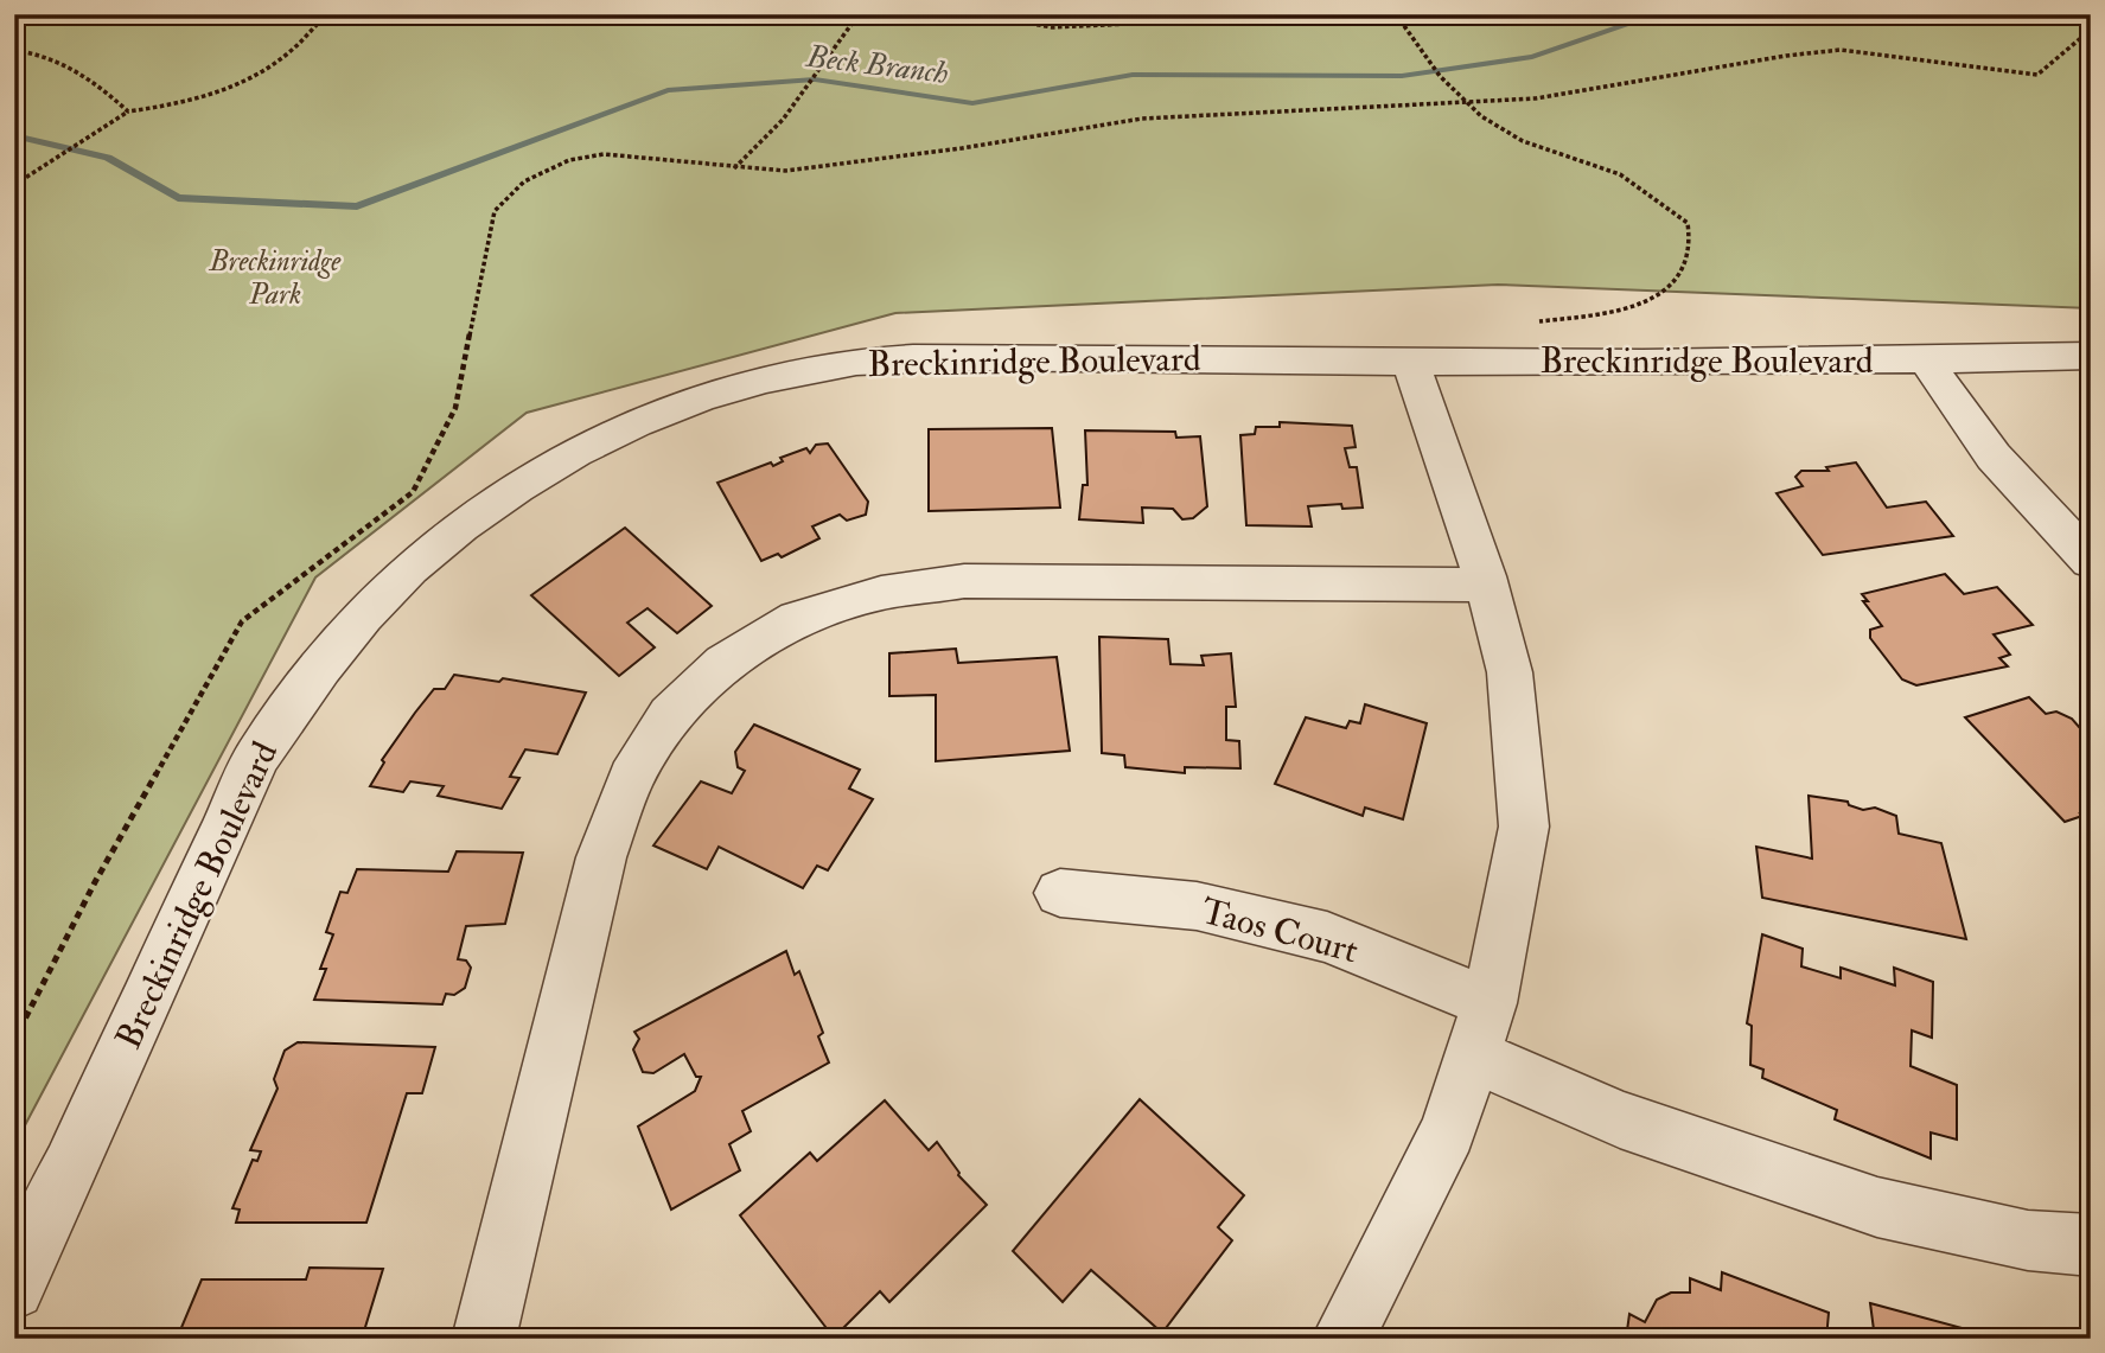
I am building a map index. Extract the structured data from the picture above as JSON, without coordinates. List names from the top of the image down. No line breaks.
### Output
{"streets":{"street":["Breckinridge Boulevard","Taos Court"]},"water":["Beck Branch"],"parks":["Breckinridge Park"]}
